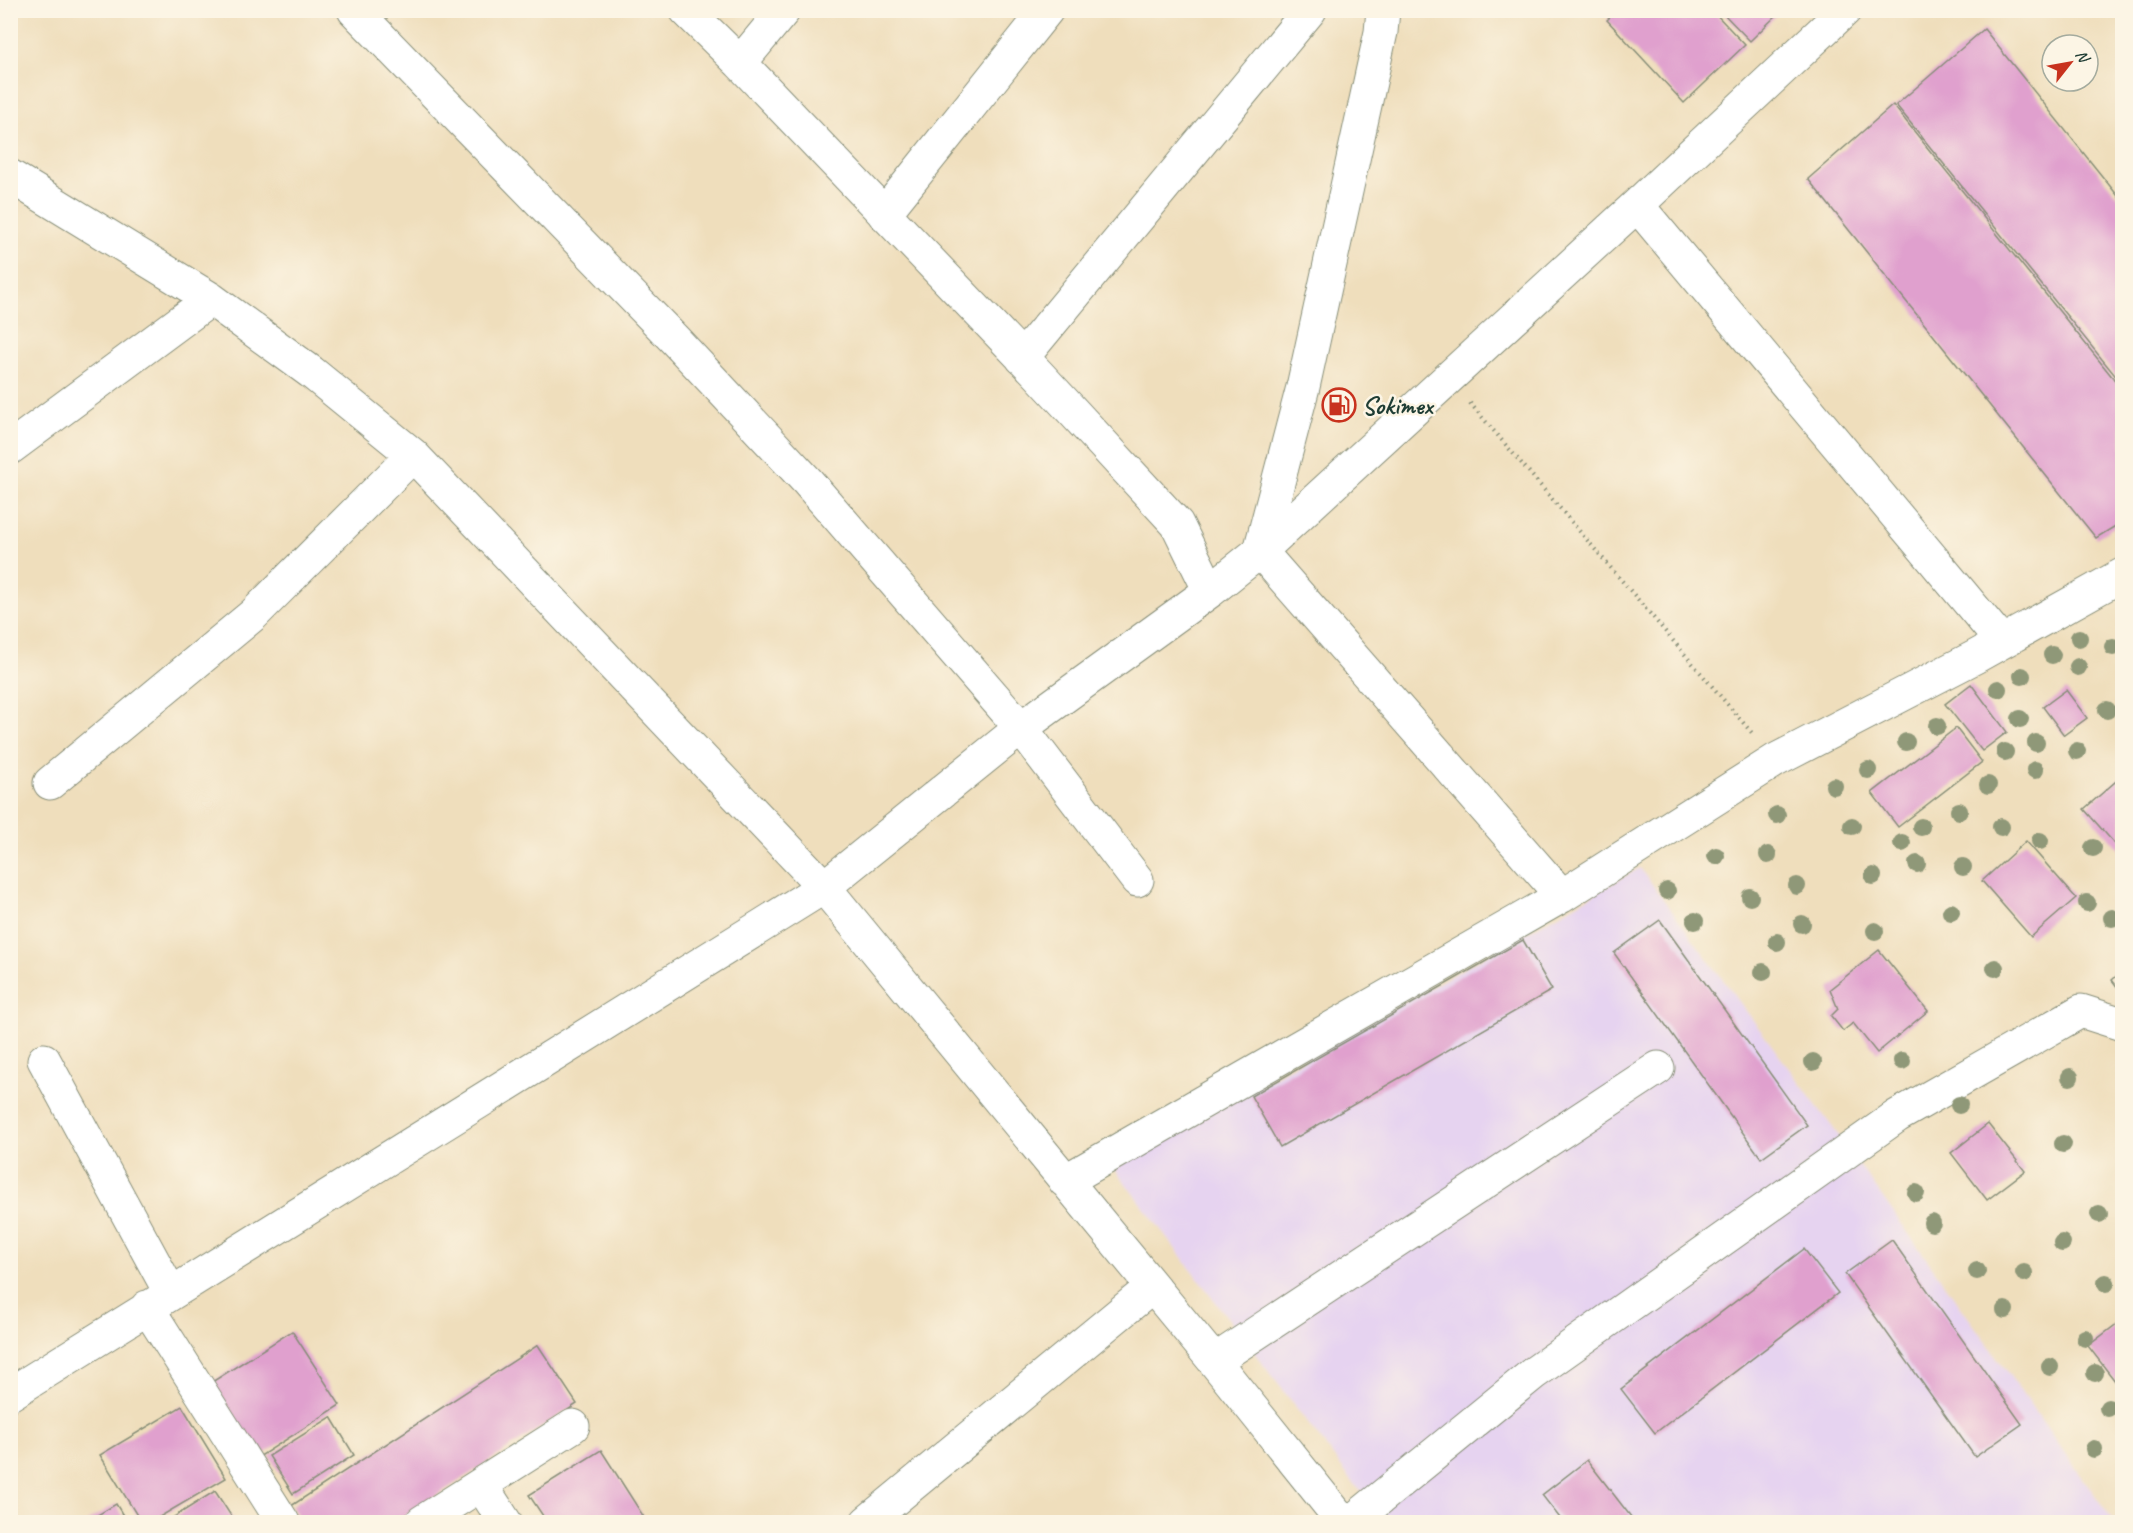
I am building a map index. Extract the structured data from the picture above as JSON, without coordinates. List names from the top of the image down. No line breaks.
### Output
{"places":{"fuel station":["Sokimex"]},"north":"top right"}
